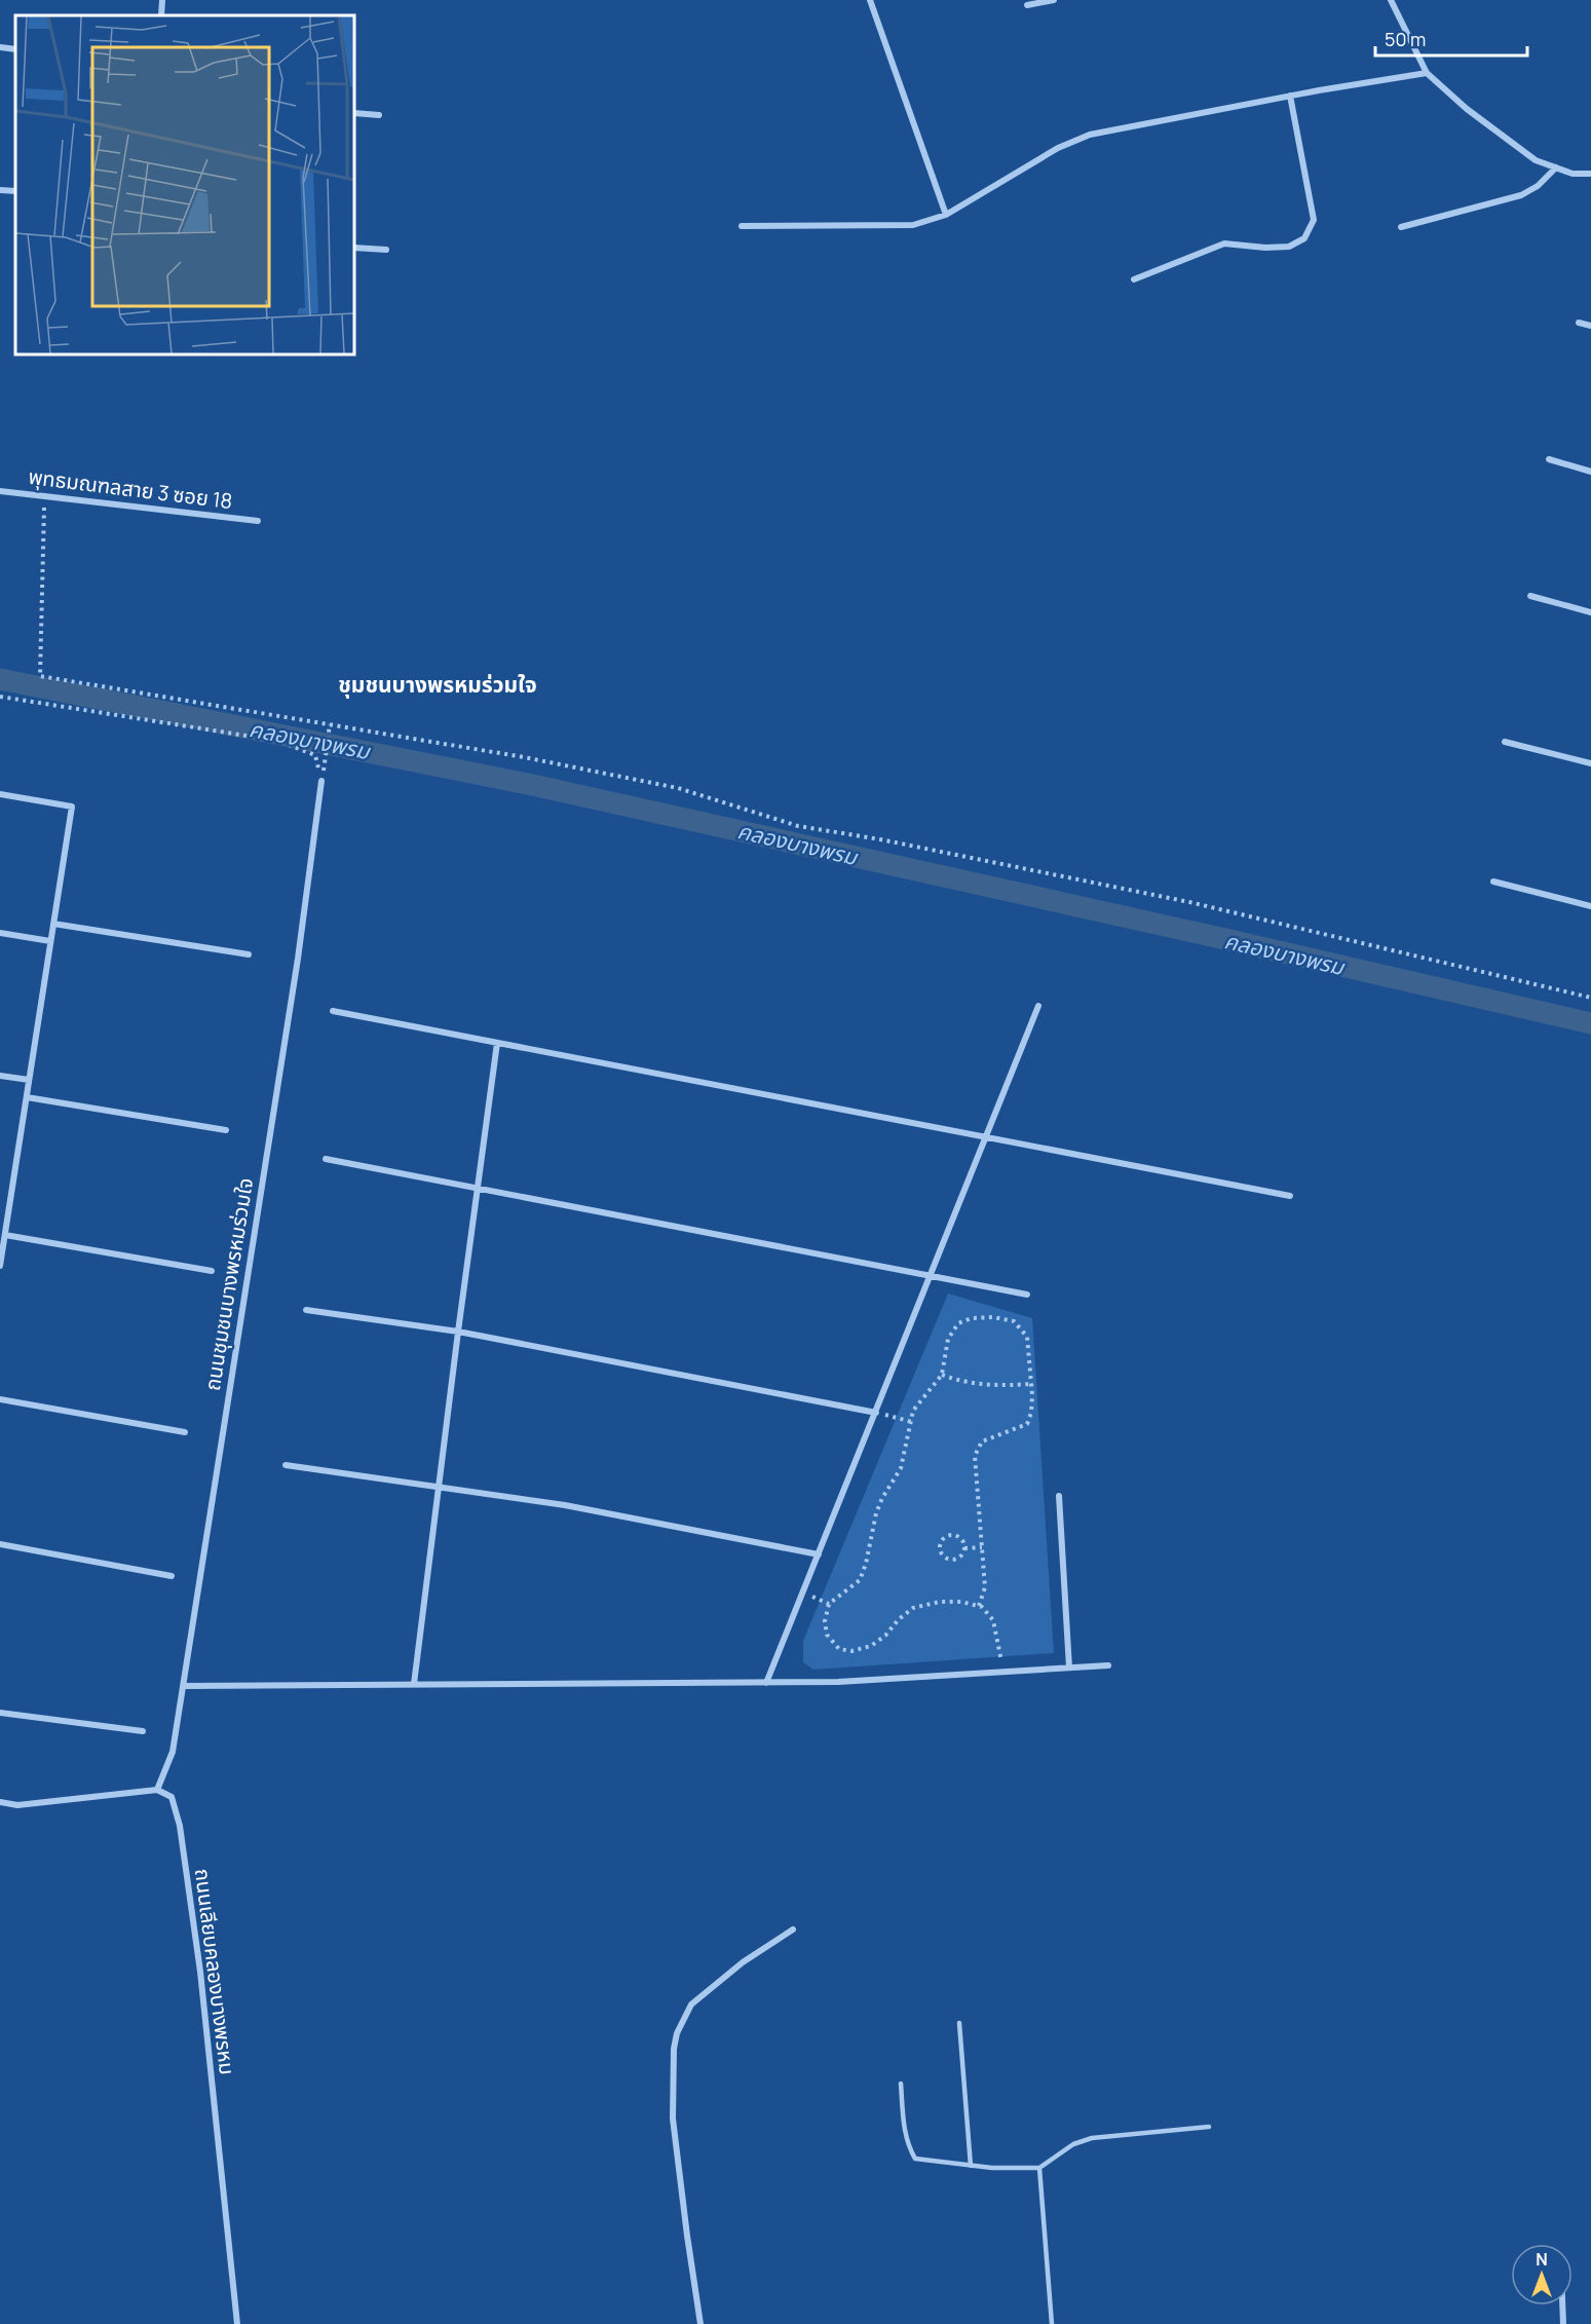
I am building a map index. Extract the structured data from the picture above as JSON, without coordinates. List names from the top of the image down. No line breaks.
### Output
{"streets":{"street":["พุทธมณฑลสาย 3 ซอย 18","ถนนชุมชนบางพรหมร่วมใจ","ถนนเลียบคลองบางพรหม"]},"crossings":[["ถนนชุมชนบางพรหมร่วมใจ","ถนนเลียบคลองบางพรหม"]],"districts":["ชุมชนบางพรหมร่วมใจ"],"water":["คลองบางพรม"],"scale_bar":"50 m","north":"top"}
